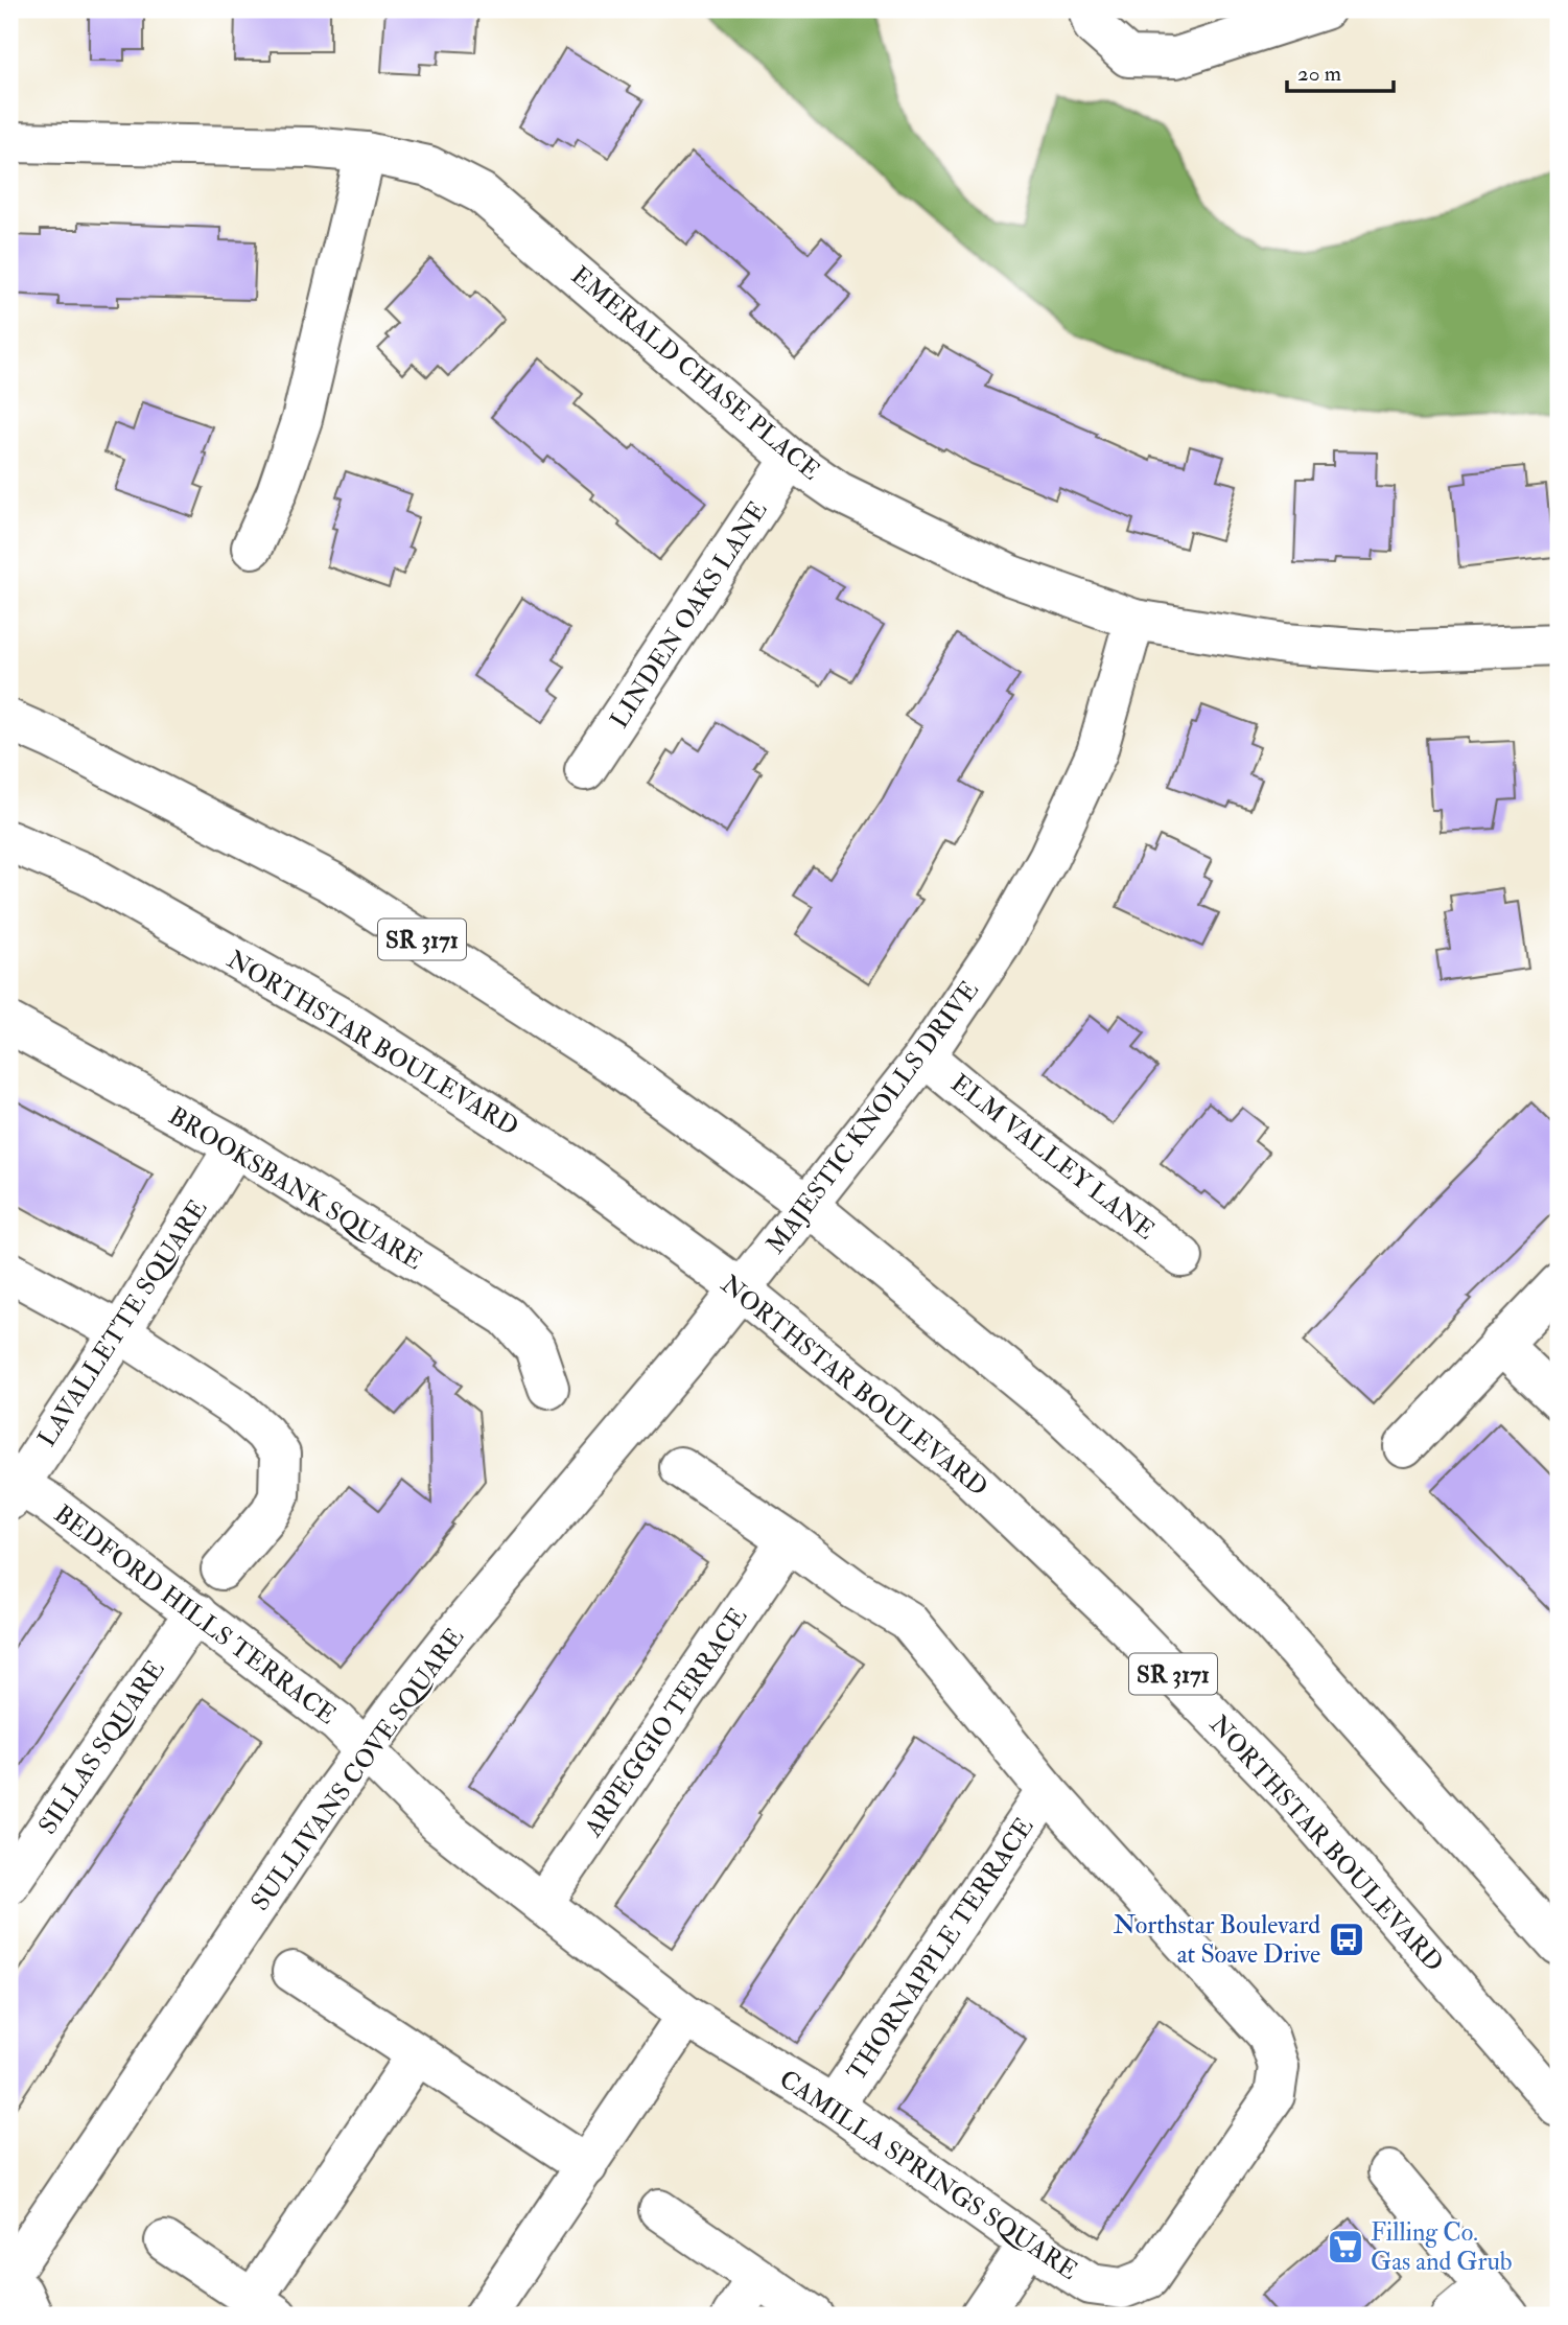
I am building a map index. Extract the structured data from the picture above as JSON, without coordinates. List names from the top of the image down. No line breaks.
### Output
{"streets":{"street":["EMERALD CHASE PLACE","LINDEN OAKS LANE","SR 3171","NORTHSTAR BOULEVARD","MAJESTIC KNOLLS DRIVE","ELM VALLEY LANE","BROOKSBANK SQUARE","LAVALLETTE SQUARE","BEDFORD HILLS TERRACE","ARPEGGIO TERRACE","SILLAS SQUARE","SULLIVANS COVE SQUARE","THORNAPPLE TERRACE","CAMILLA SPRINGS SQUARE"]},"crossings":[["EMERALD CHASE PLACE","LINDEN OAKS LANE"],["EMERALD CHASE PLACE","MAJESTIC KNOLLS DRIVE"],["SR 3171","MAJESTIC KNOLLS DRIVE"],["NORTHSTAR BOULEVARD","MAJESTIC KNOLLS DRIVE"],["NORTHSTAR BOULEVARD","SULLIVANS COVE SQUARE"],["MAJESTIC KNOLLS DRIVE","ELM VALLEY LANE"],["MAJESTIC KNOLLS DRIVE","SULLIVANS COVE SQUARE"],["BROOKSBANK SQUARE","LAVALLETTE SQUARE"],["LAVALLETTE SQUARE","BEDFORD HILLS TERRACE"],["BEDFORD HILLS TERRACE","SILLAS SQUARE"],["BEDFORD HILLS TERRACE","SULLIVANS COVE SQUARE"],["BEDFORD HILLS TERRACE","CAMILLA SPRINGS SQUARE"],["ARPEGGIO TERRACE","CAMILLA SPRINGS SQUARE"],["SULLIVANS COVE SQUARE","CAMILLA SPRINGS SQUARE"],["THORNAPPLE TERRACE","CAMILLA SPRINGS SQUARE"]],"places":{"bus stop":["Northstar Boulevard at Soave Drive"],"supermarket":["Filling Co. Gas and Grub"]},"scale_bar":"20 m"}
